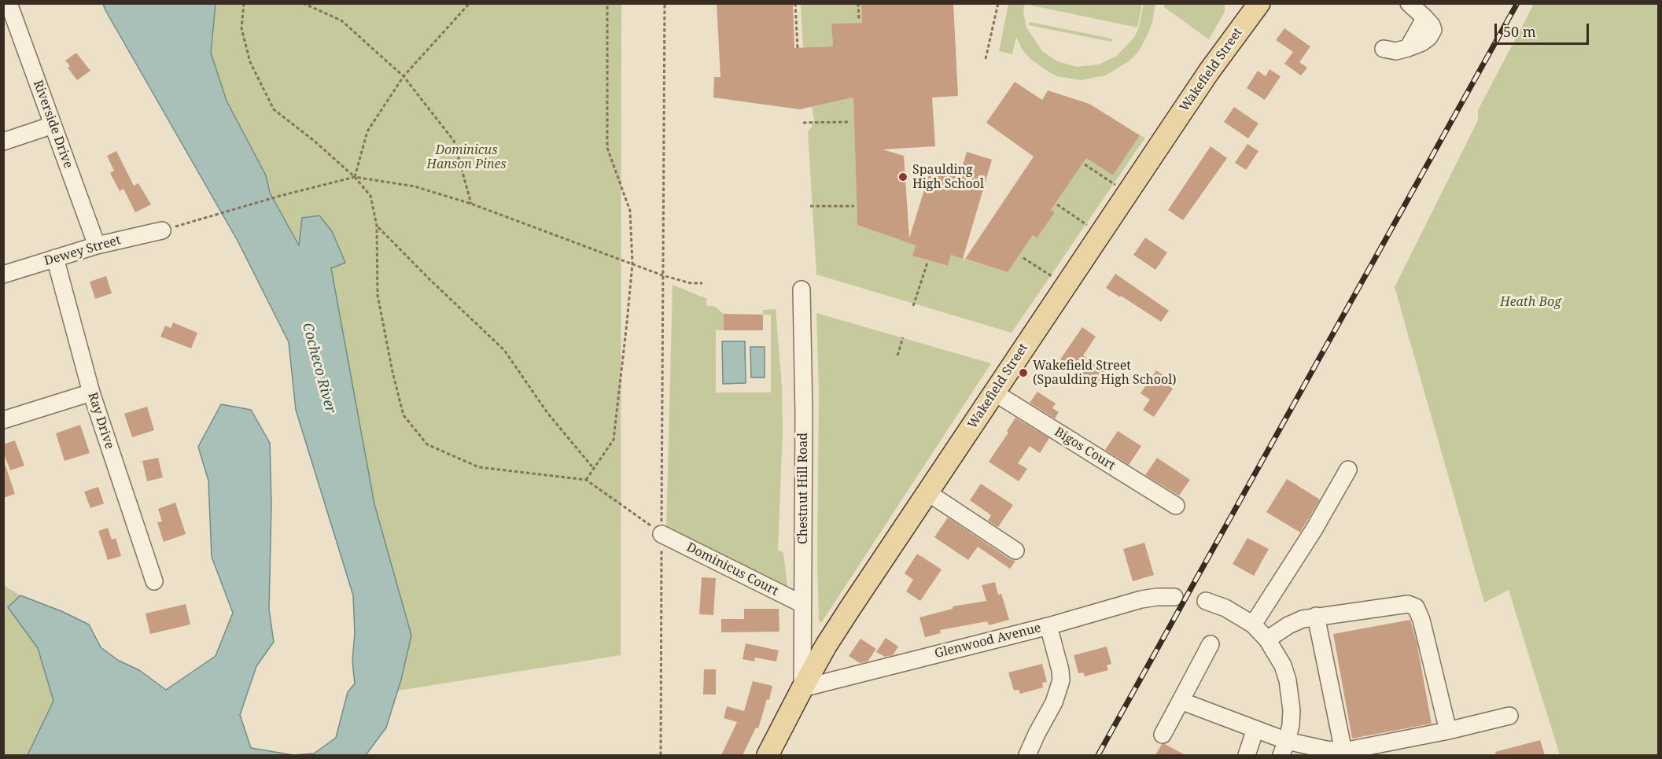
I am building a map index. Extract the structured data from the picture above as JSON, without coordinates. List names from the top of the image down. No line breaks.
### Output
{"streets":{"main road":["Wakefield Street"],"street":["Riverside Drive","Dewey Street","Ray Drive","Bigos Court","Chestnut Hill Road","Dominicus Court","Glenwood Avenue"]},"crossings":[["Wakefield Street","Bigos Court"],["Wakefield Street","Chestnut Hill Road"],["Wakefield Street","Glenwood Avenue"],["Riverside Drive","Dewey Street"],["Dewey Street","Ray Drive"],["Chestnut Hill Road","Dominicus Court"],["Chestnut Hill Road","Glenwood Avenue"]],"water":["Cocheco River"],"parks":["Dominicus Hanson Pines","Heath Bog"],"places":["Spaulding High School","Wakefield Street (Spaulding High School)"],"scale_bar":"50 m"}
